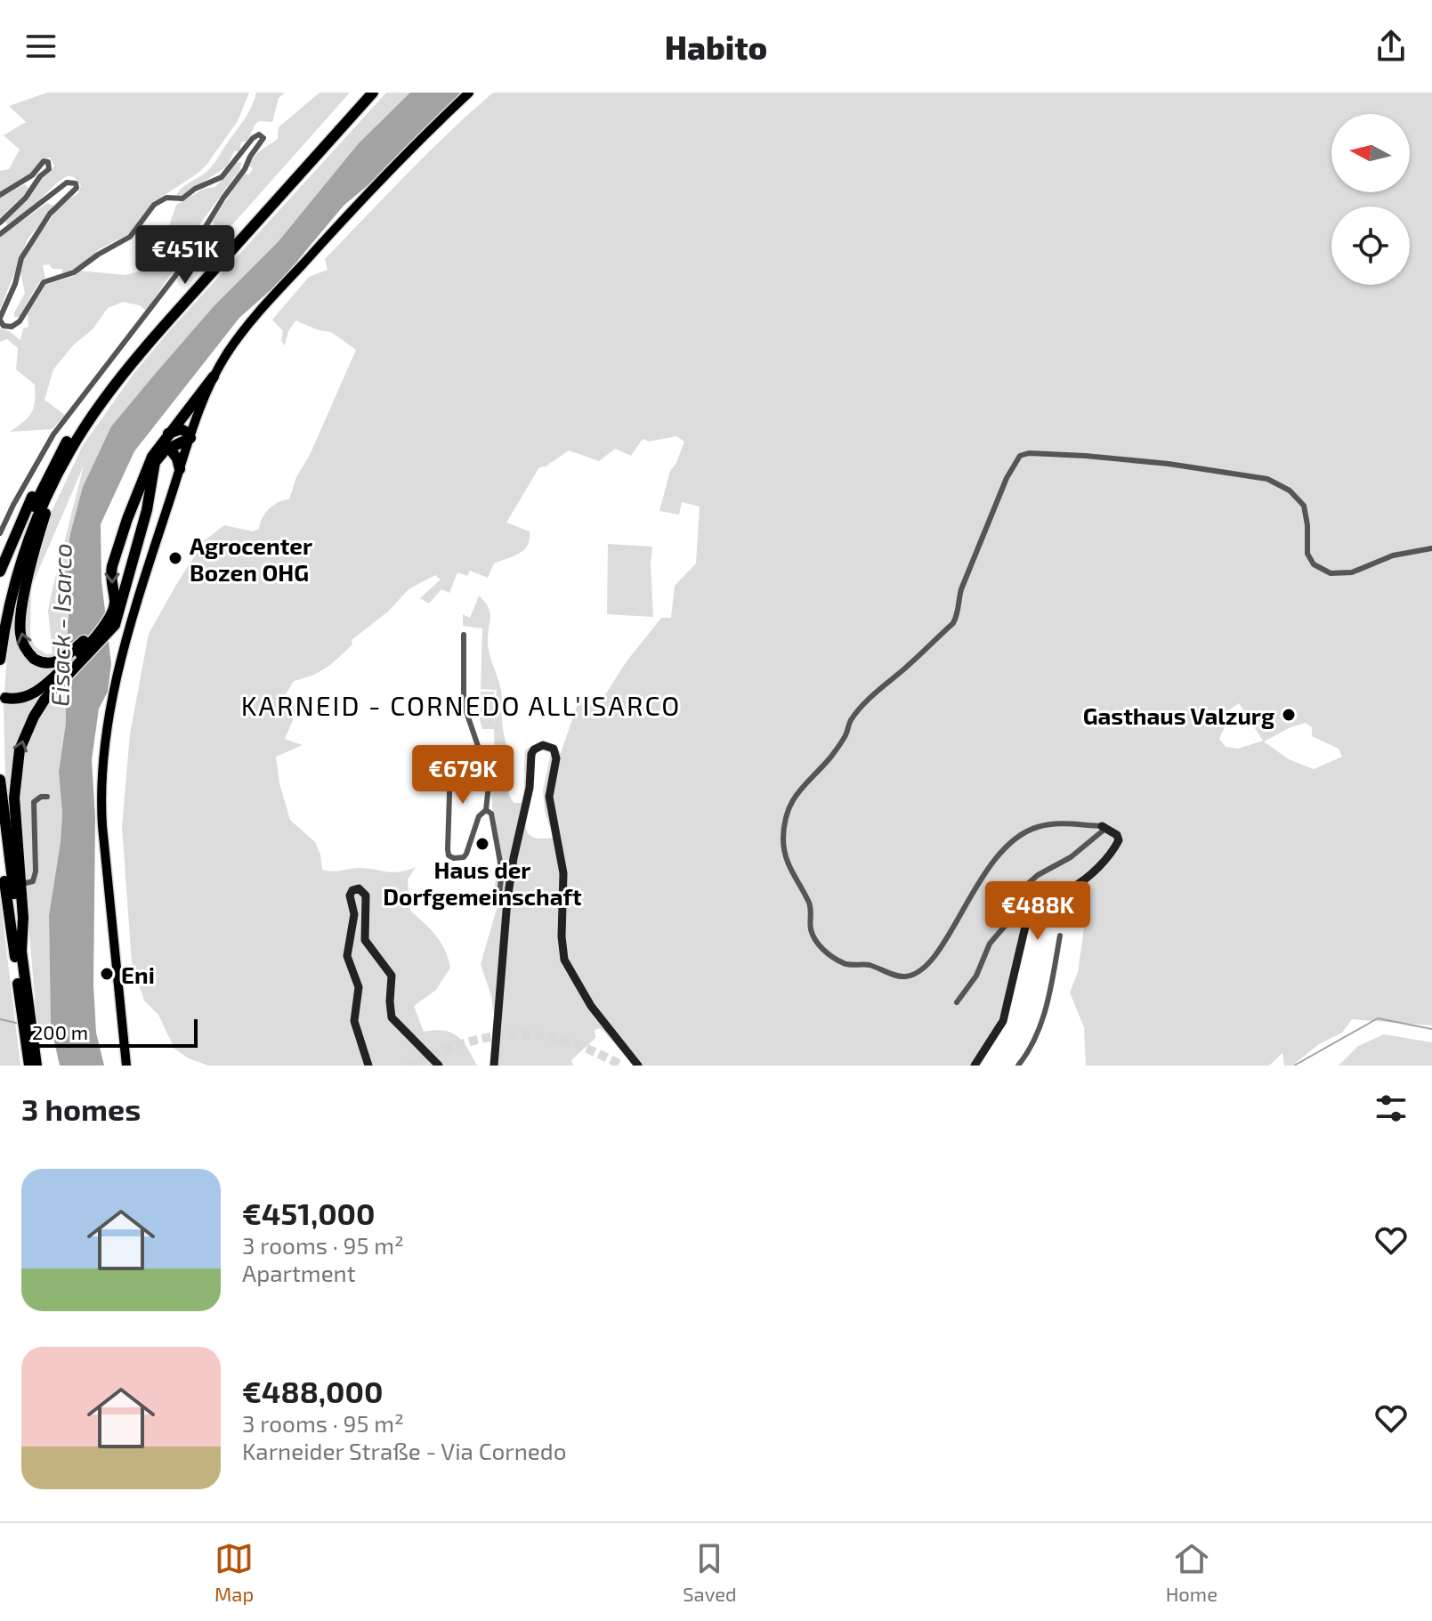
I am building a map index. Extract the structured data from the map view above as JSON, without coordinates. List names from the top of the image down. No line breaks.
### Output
{"districts":["KARNEID - CORNEDO ALL'ISARCO"],"water":["Eisack - Isarco"],"places":["Agrocenter Bozen OHG","Gasthaus Valzurg","Haus der Dorfgemeinschaft","Eni"],"scale_bar":"200 m","north":"left","page":{"header":"Habito","price":["€451K","€679K","€488K"],"scale":"200 m","heading":"3 homes","list":[{"name":"€451,000","note":"3 rooms · 95 m² · Apartment"},{"name":"€488,000","note":"3 rooms · 95 m² · Karneider Straße - Via Cornedo"}],"tabs":["Map","Saved","Home"]}}
